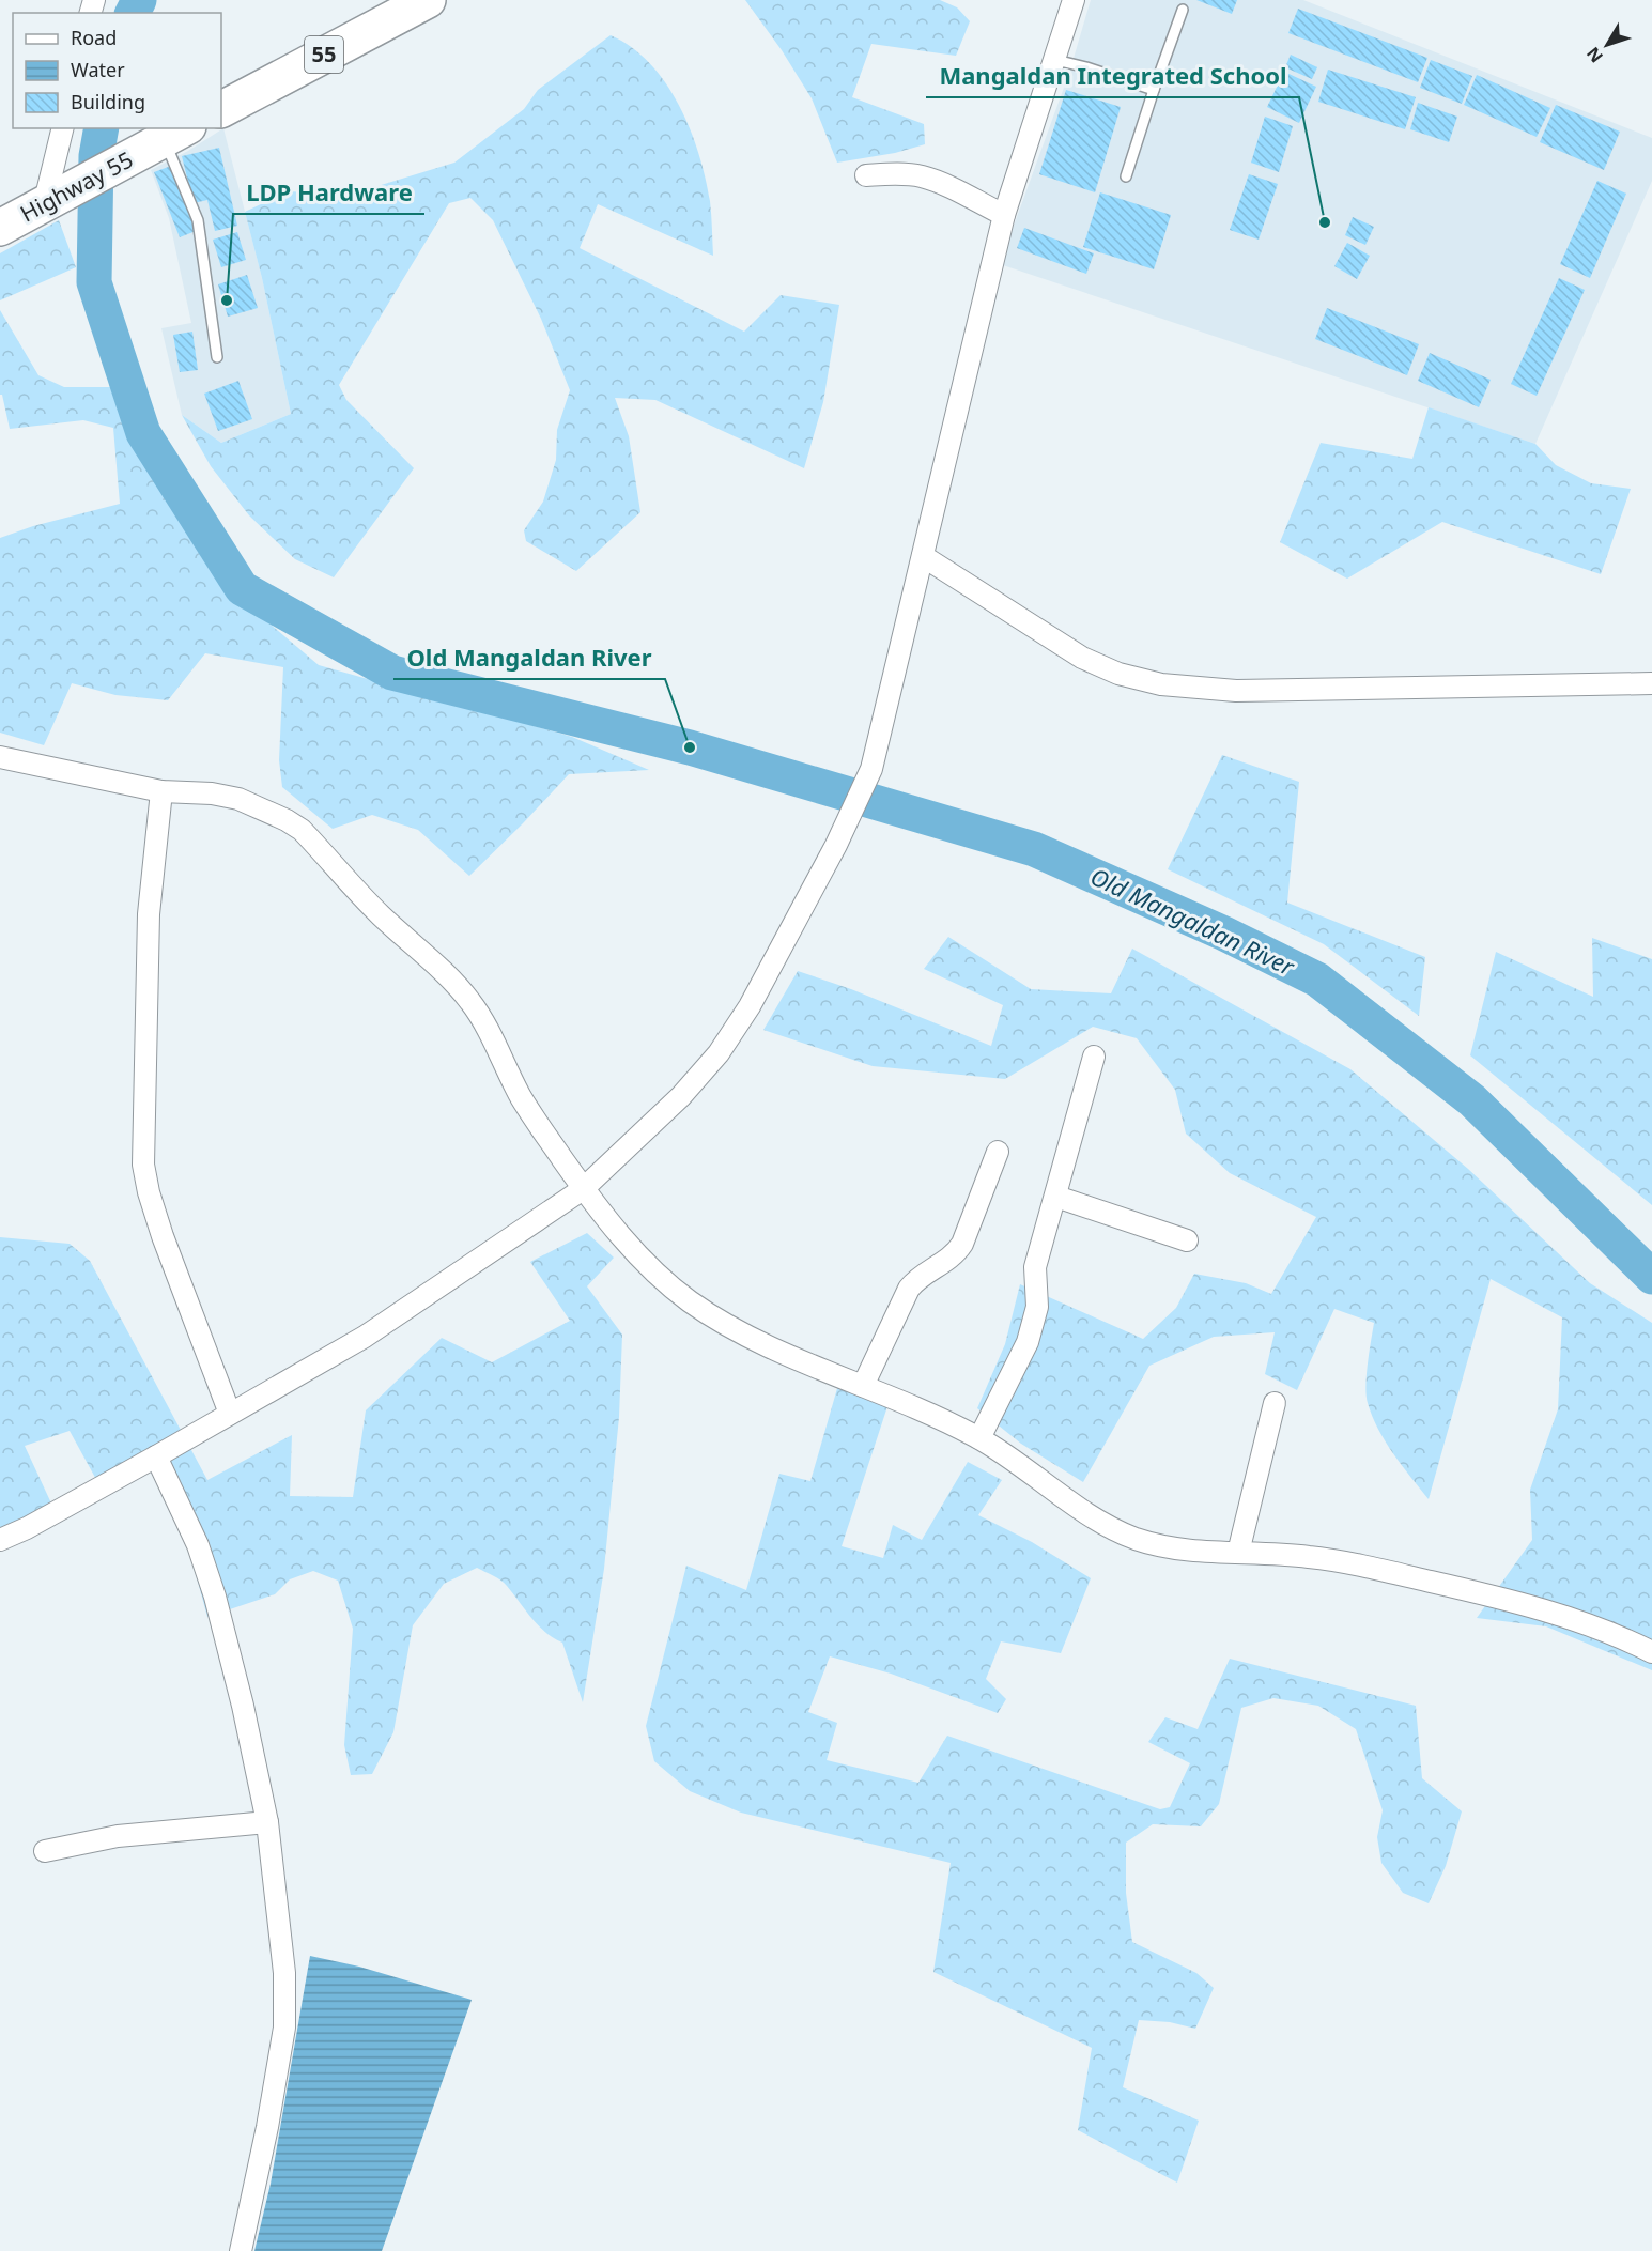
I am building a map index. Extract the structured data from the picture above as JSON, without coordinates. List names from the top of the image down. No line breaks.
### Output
{"streets":{"highway":["55","Highway 55"]},"water":["Old Mangaldan River"],"places":["Mangaldan Integrated School","LDP Hardware","Old Mangaldan River"],"legend":["Road","Water","Building"],"north":"bottom left"}
